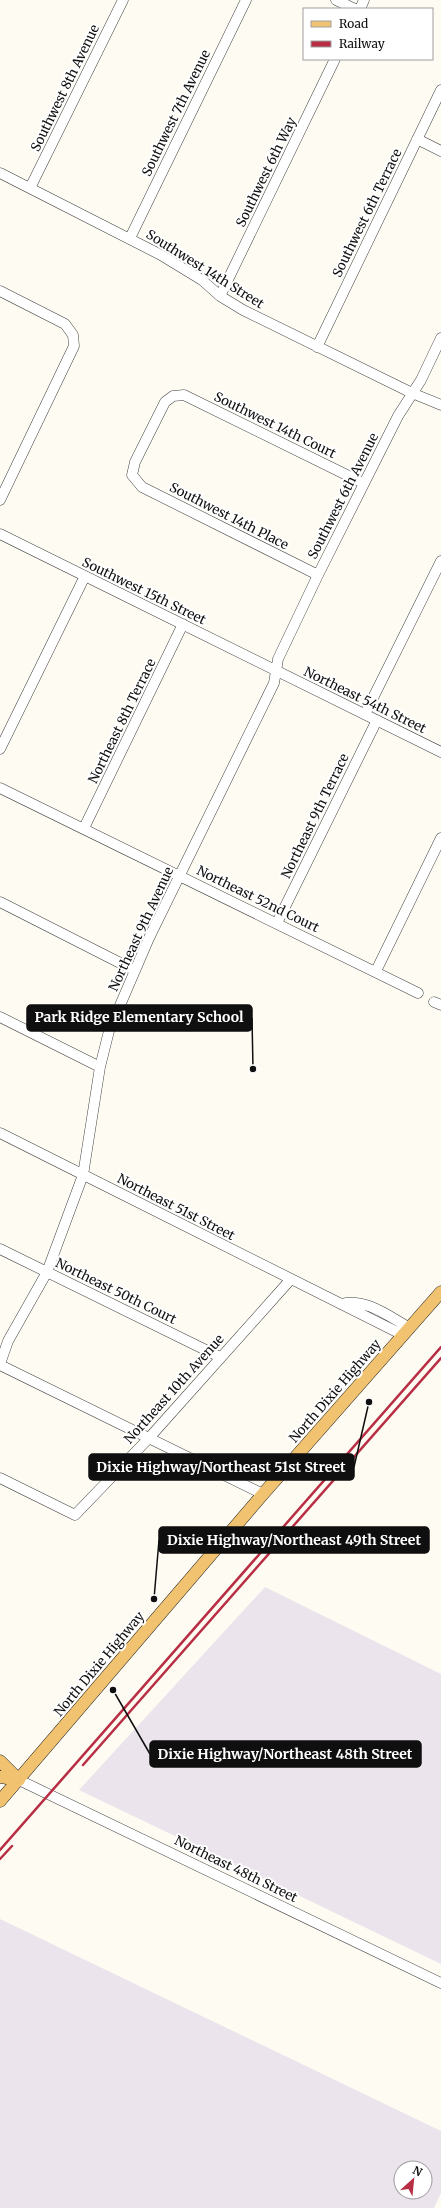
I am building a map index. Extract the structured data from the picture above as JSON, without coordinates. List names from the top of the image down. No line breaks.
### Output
{"streets":{"main road":["North Dixie Highway","Northeast 48th Street"],"street":["Southwest 8th Avenue","Southwest 7th Avenue","Southwest 6th Way","Southwest 6th Terrace","Southwest 14th Street","Southwest 14th Court","Southwest 6th Avenue","Southwest 14th Place","Southwest 15th Street","Northeast 54th Street","Northeast 8th Terrace","Northeast 9th Terrace","Northeast 52nd Court","Northeast 9th Avenue","Northeast 51st Street","Northeast 50th Court","Northeast 10th Avenue"]},"crossings":[["Southwest 8th Avenue","Southwest 14th Street"],["Southwest 7th Avenue","Southwest 14th Street"],["Southwest 6th Way","Southwest 14th Street"],["Southwest 6th Terrace","Southwest 14th Street"],["Southwest 14th Street","Southwest 6th Avenue"],["Southwest 14th Court","Southwest 6th Avenue"],["Southwest 14th Court","Southwest 14th Place"],["Southwest 6th Avenue","Southwest 14th Place"],["Southwest 6th Avenue","Southwest 15th Street"],["Southwest 6th Avenue","Northeast 54th Street"],["Southwest 6th Avenue","Northeast 9th Avenue"],["Southwest 15th Street","Northeast 54th Street"],["Southwest 15th Street","Northeast 8th Terrace"],["Southwest 15th Street","Northeast 9th Avenue"],["Northeast 54th Street","Northeast 9th Terrace"],["Northeast 54th Street","Northeast 9th Avenue"],["Northeast 8th Terrace","Northeast 52nd Court"],["Northeast 9th Terrace","Northeast 52nd Court"],["Northeast 52nd Court","Northeast 9th Avenue"],["Northeast 9th Avenue","Northeast 51st Street"],["Northeast 9th Avenue","Northeast 50th Court"],["Northeast 51st Street","Northeast 10th Avenue"],["Northeast 51st Street","North Dixie Highway"],["Northeast 50th Court","Northeast 10th Avenue"],["North Dixie Highway","Northeast 48th Street"]],"places":["Park Ridge Elementary School","Dixie Highway/Northeast 51st Street","Dixie Highway/Northeast 49th Street","Dixie Highway/Northeast 48th Street"],"legend":["Road","Railway"],"north":"top right"}
